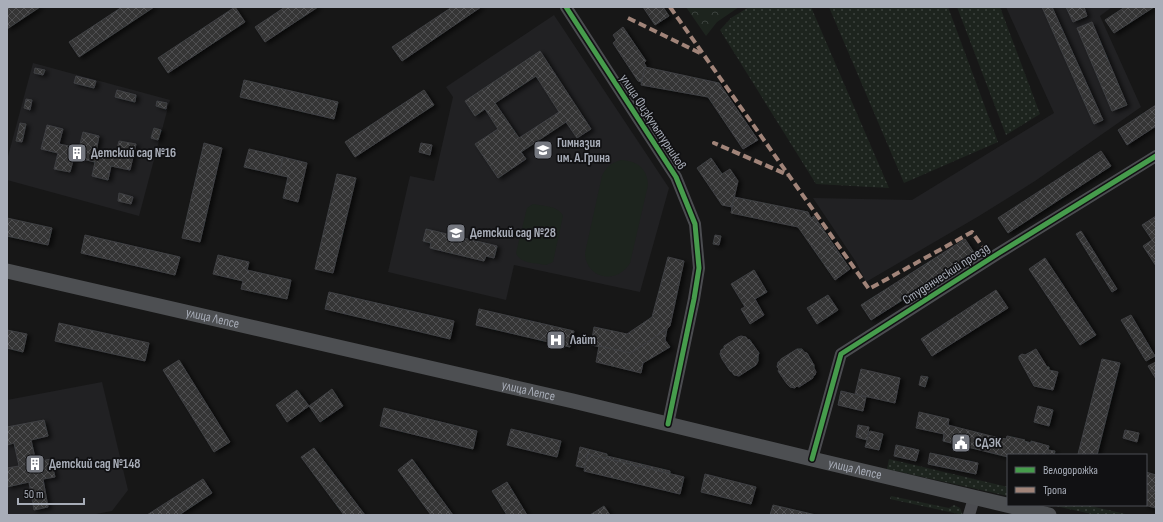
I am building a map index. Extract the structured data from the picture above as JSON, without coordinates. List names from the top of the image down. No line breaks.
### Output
{"streets":{"main road":["улица Лепсе"],"street":["улица Физкультурников","Студенческий проезд"]},"crossings":[["улица Физкультурников","улица Лепсе"],["Студенческий проезд","улица Лепсе"]],"places":{"school or university":["Гимназия им. А.Грина","Детский сад №28"],"building":["Детский сад №16","Детский сад №148"],"hospital":["Лайт"],"public building":["СДЭК"]},"legend":["Велодорожка","Тропа"],"scale_bar":"50 m"}
